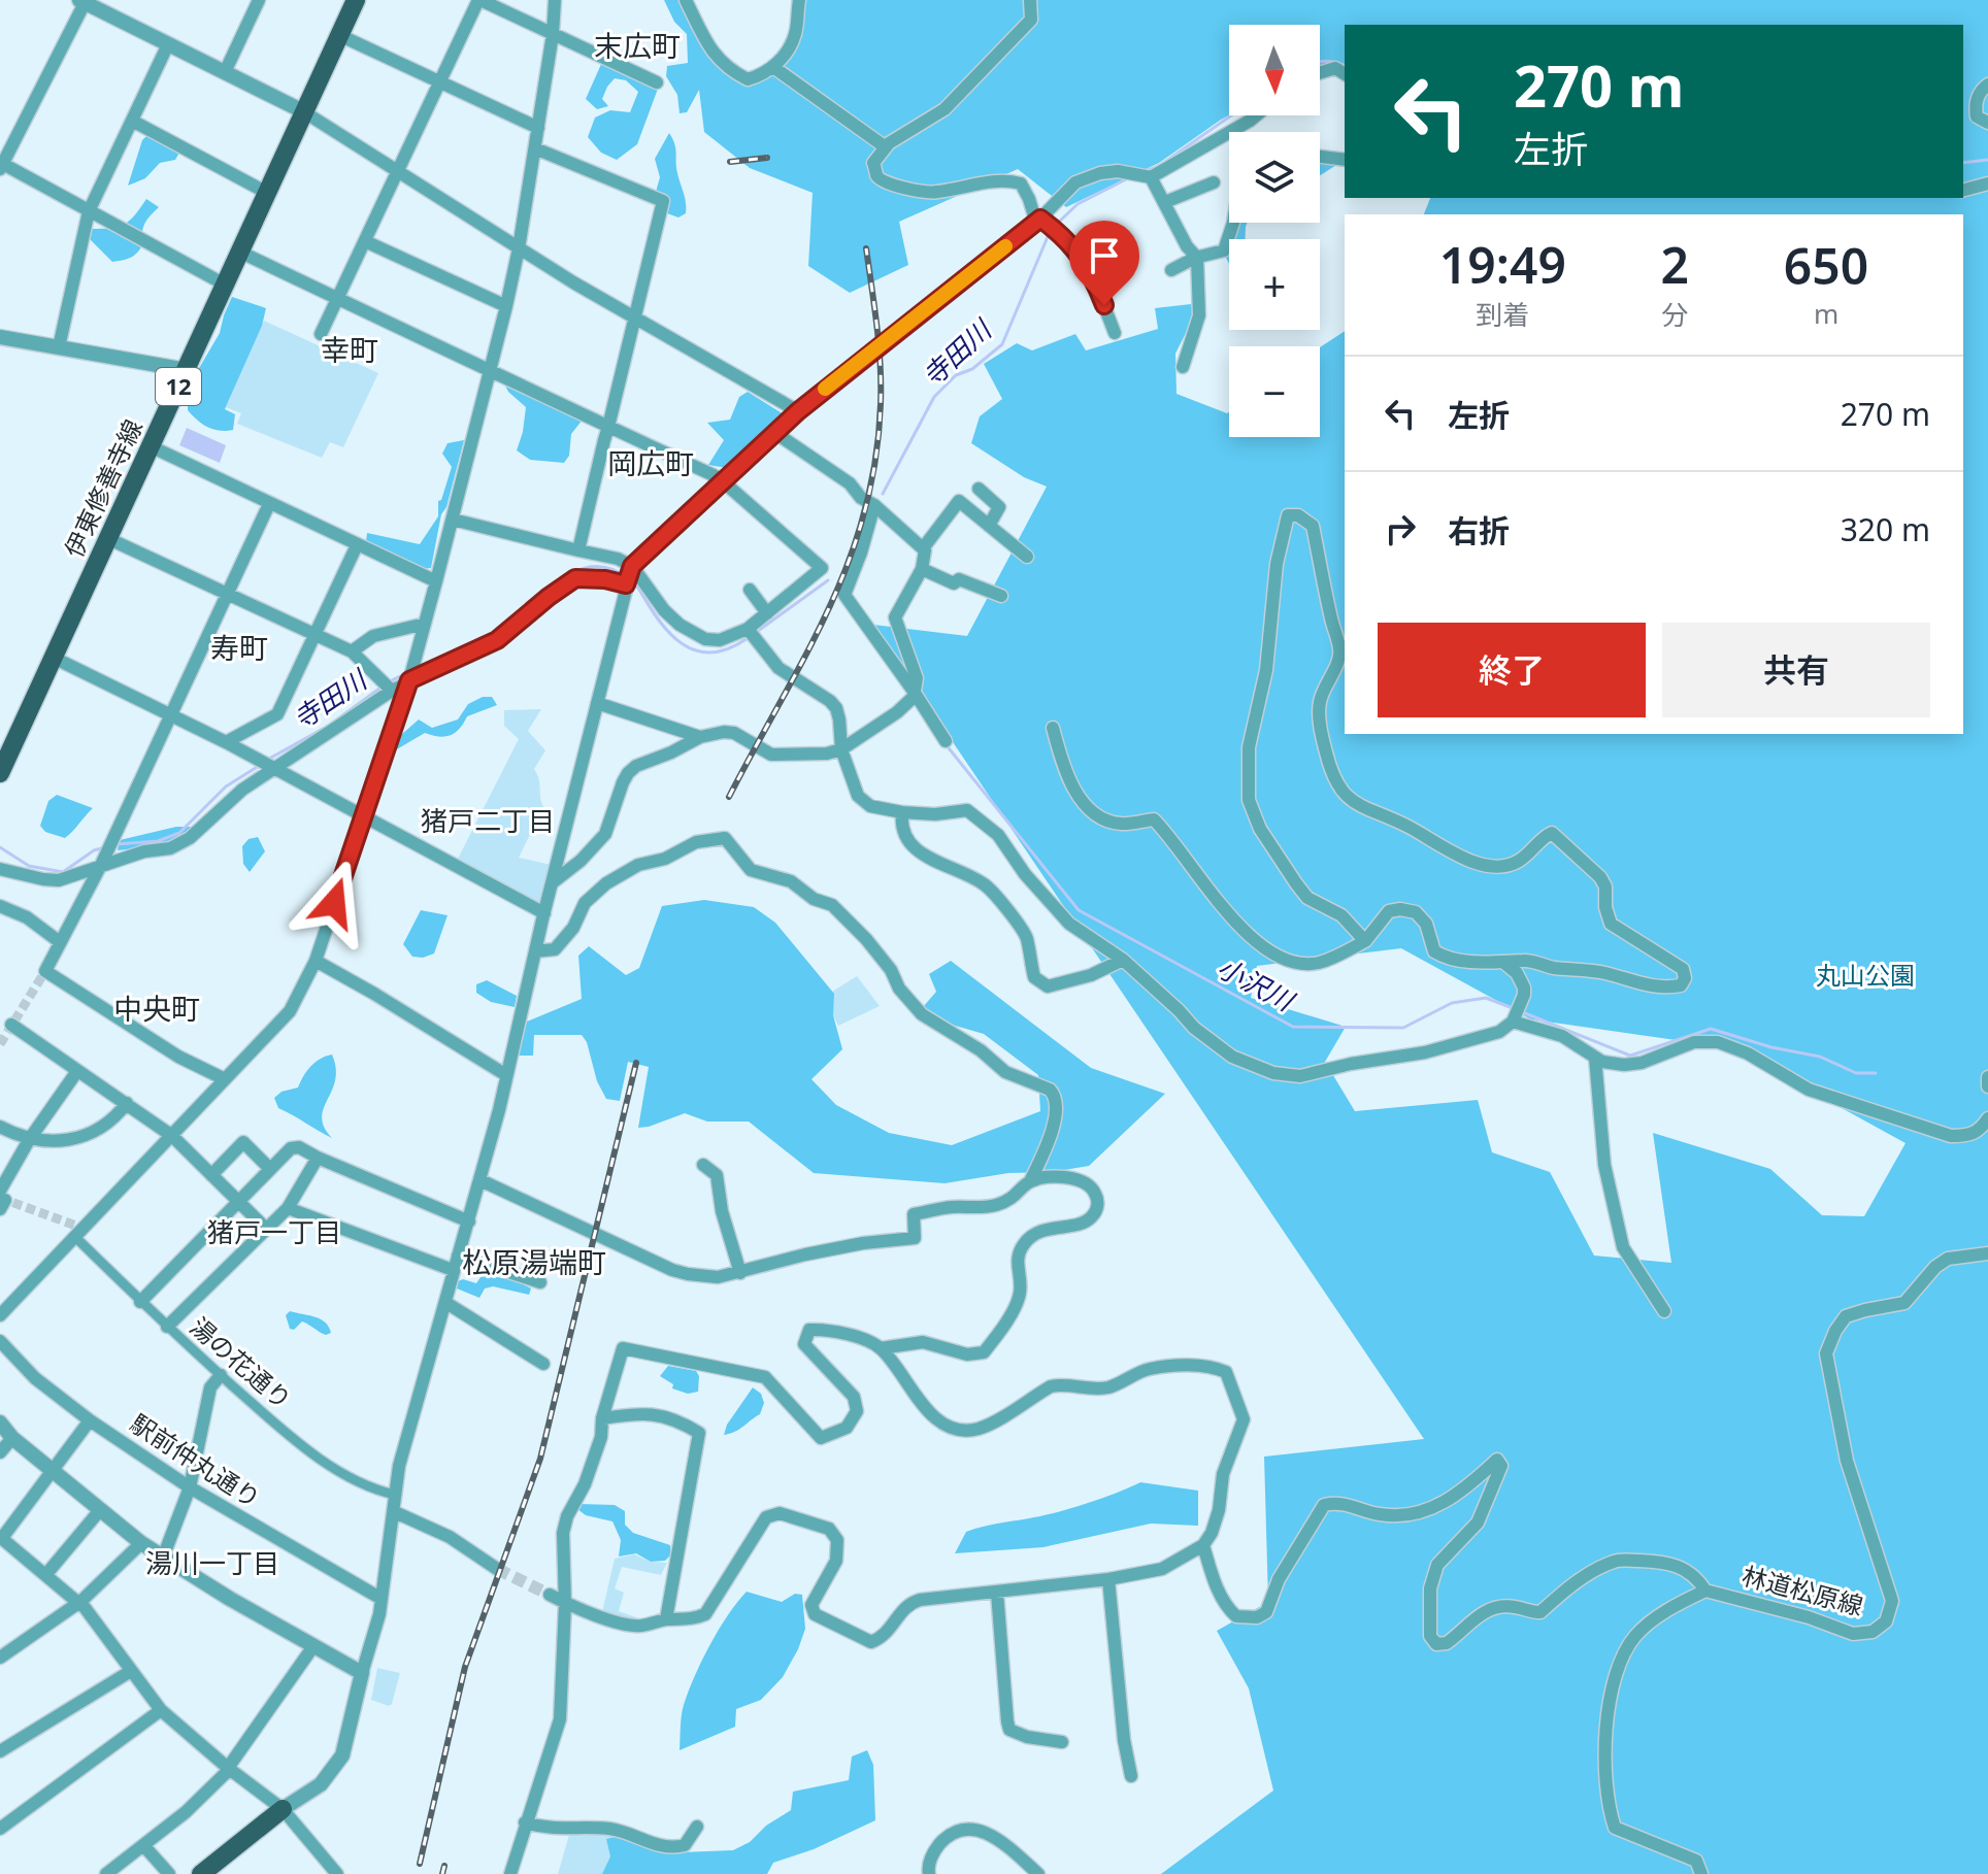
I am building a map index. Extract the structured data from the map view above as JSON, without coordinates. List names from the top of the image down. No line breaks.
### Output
{"streets":{"main road":["12","伊東修善寺線"],"street":["湯の花通り","駅前仲丸通り","林道松原線"]},"districts":["末広町","幸町","岡広町","寿町","猪戸二丁目","中央町","猪戸一丁目","松原湯端町","湯川一丁目"],"water":["寺田川","小沢川"],"parks":["丸山公園"],"north":"bottom","page":{"map_buttons":["+","−"],"turn":["270 m","左折"],"eta":["19:49","到着","2","分","650","m"],"list":[{"name":"左折","value":"270 m"},{"name":"右折","value":"320 m"}],"buttons":["終了","共有"]}}
